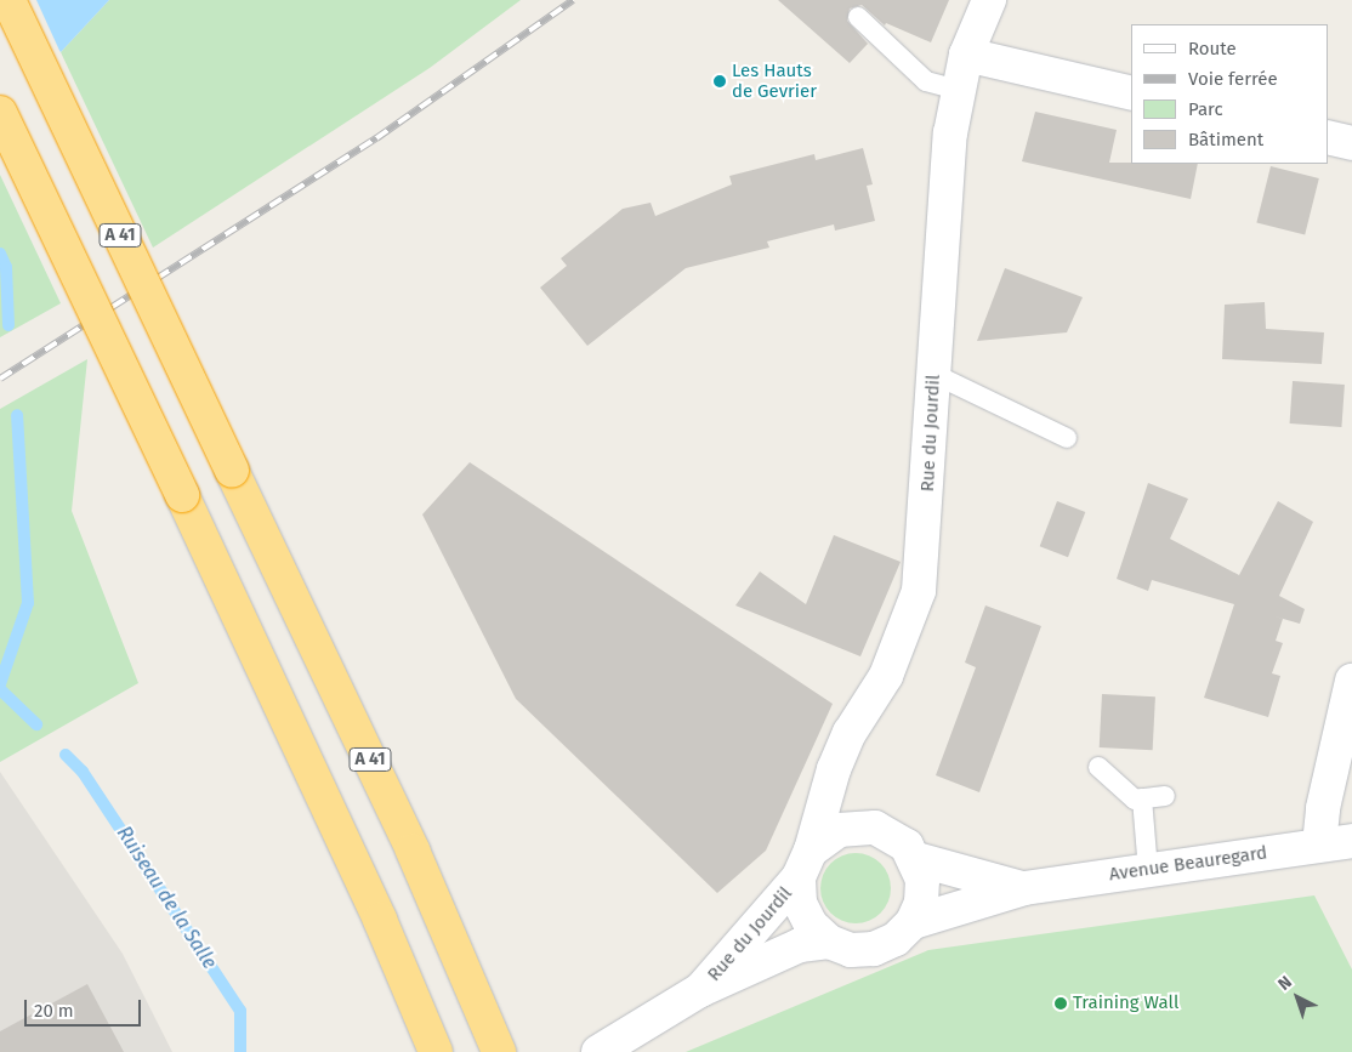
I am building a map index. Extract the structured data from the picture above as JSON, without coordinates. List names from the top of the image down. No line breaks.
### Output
{"streets":{"highway":["A 41"],"street":["Rue du Jourdil","Avenue Beauregard"]},"crossings":[["Rue du Jourdil","Avenue Beauregard"]],"water":["Ruiseau de la Salle"],"places":["Les Hauts de Gevrier","Training Wall"],"legend":["Route","Voie ferrée","Parc","Bâtiment"],"scale_bar":"20 m","north":"top left"}
